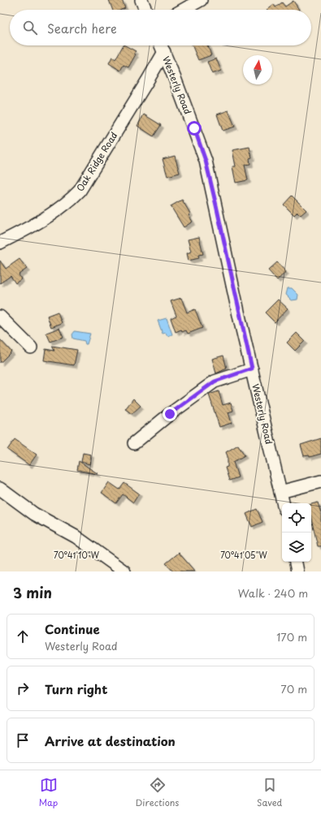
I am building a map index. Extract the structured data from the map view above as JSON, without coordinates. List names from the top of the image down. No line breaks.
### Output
{"streets":{"street":["Westerly Road","Oak Ridge Road"]},"crossings":[["Westerly Road","Oak Ridge Road"]],"north":"top","page":{"search":"Search here","heading":["3 min","Walk · 240 m"],"list":[["Continue","Westerly Road","170 m"],["Turn right","70 m"],"Arrive at destination"],"nav":["Map","Directions","Saved"]},"coordinates":["70°41'10\"W","70°41'05\"W"]}
